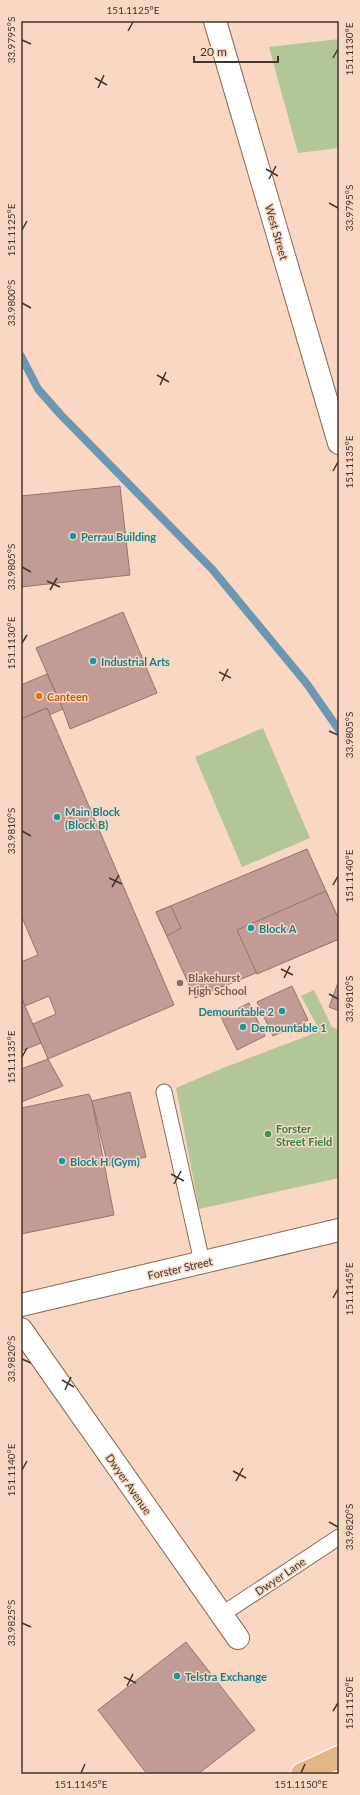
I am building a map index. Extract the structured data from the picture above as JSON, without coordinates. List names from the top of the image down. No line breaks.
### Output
{"streets":{"street":["West Street","Forster Street","Dwyer Avenue"],"lane":["Dwyer Lane"]},"crossings":[["Dwyer Avenue","Dwyer Lane"]],"places":["Perrau Building","Industrial Arts","Canteen","Main Block (Block B)","Block A","Blakehurst High School","Demountable 2","Demountable 1","Forster Street Field","Block H (Gym)","Telstra Exchange"],"scale_bar":"20 m","coordinates":["151.1125°E","33.9795°S","151.1130°E","33.9800°S","151.1135°E","33.9805°S","33.9810°S","151.1140°E","151.1145°E","33.9820°S","33.9825°S","151.1150°E"]}
